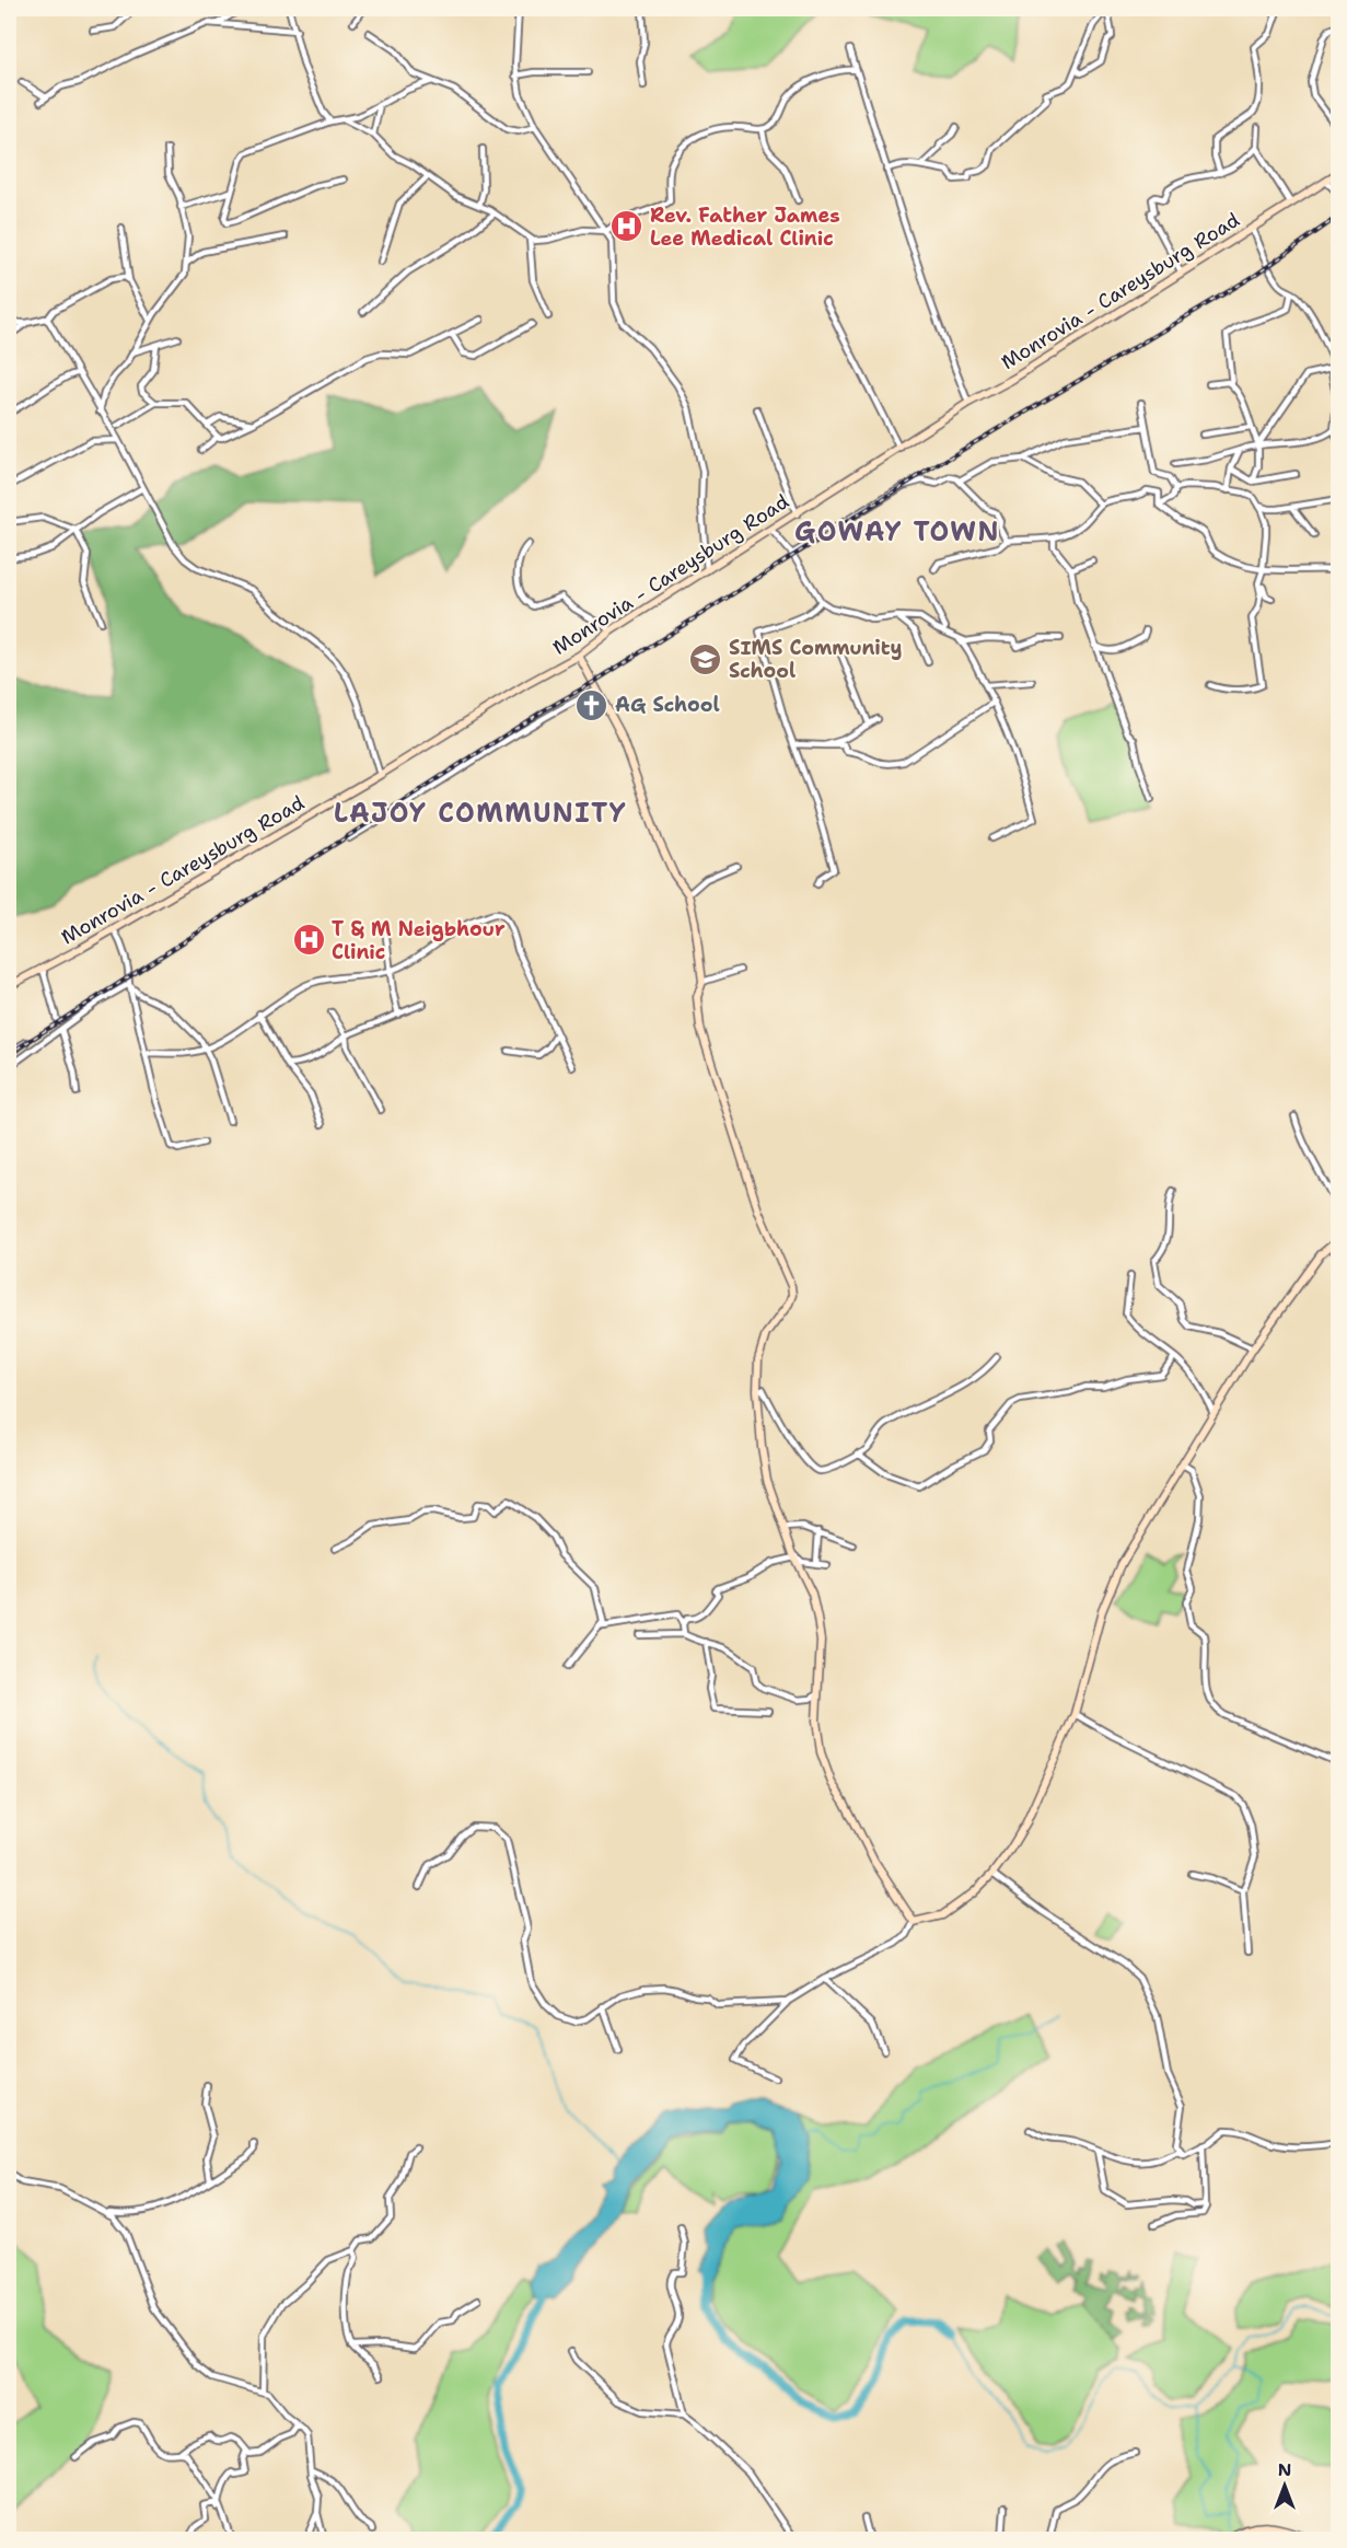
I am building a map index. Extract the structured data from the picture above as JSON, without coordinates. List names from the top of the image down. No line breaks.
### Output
{"streets":{"main road":["Monrovia - Careysburg Road"]},"districts":["GOWAY TOWN","LAJOY COMMUNITY"],"places":{"hospital":["Rev. Father James Lee Medical Clinic","T & M Neigbhour Clinic"],"school or university":["SIMS Community School"],"church":["AG School"]},"north":"top"}
